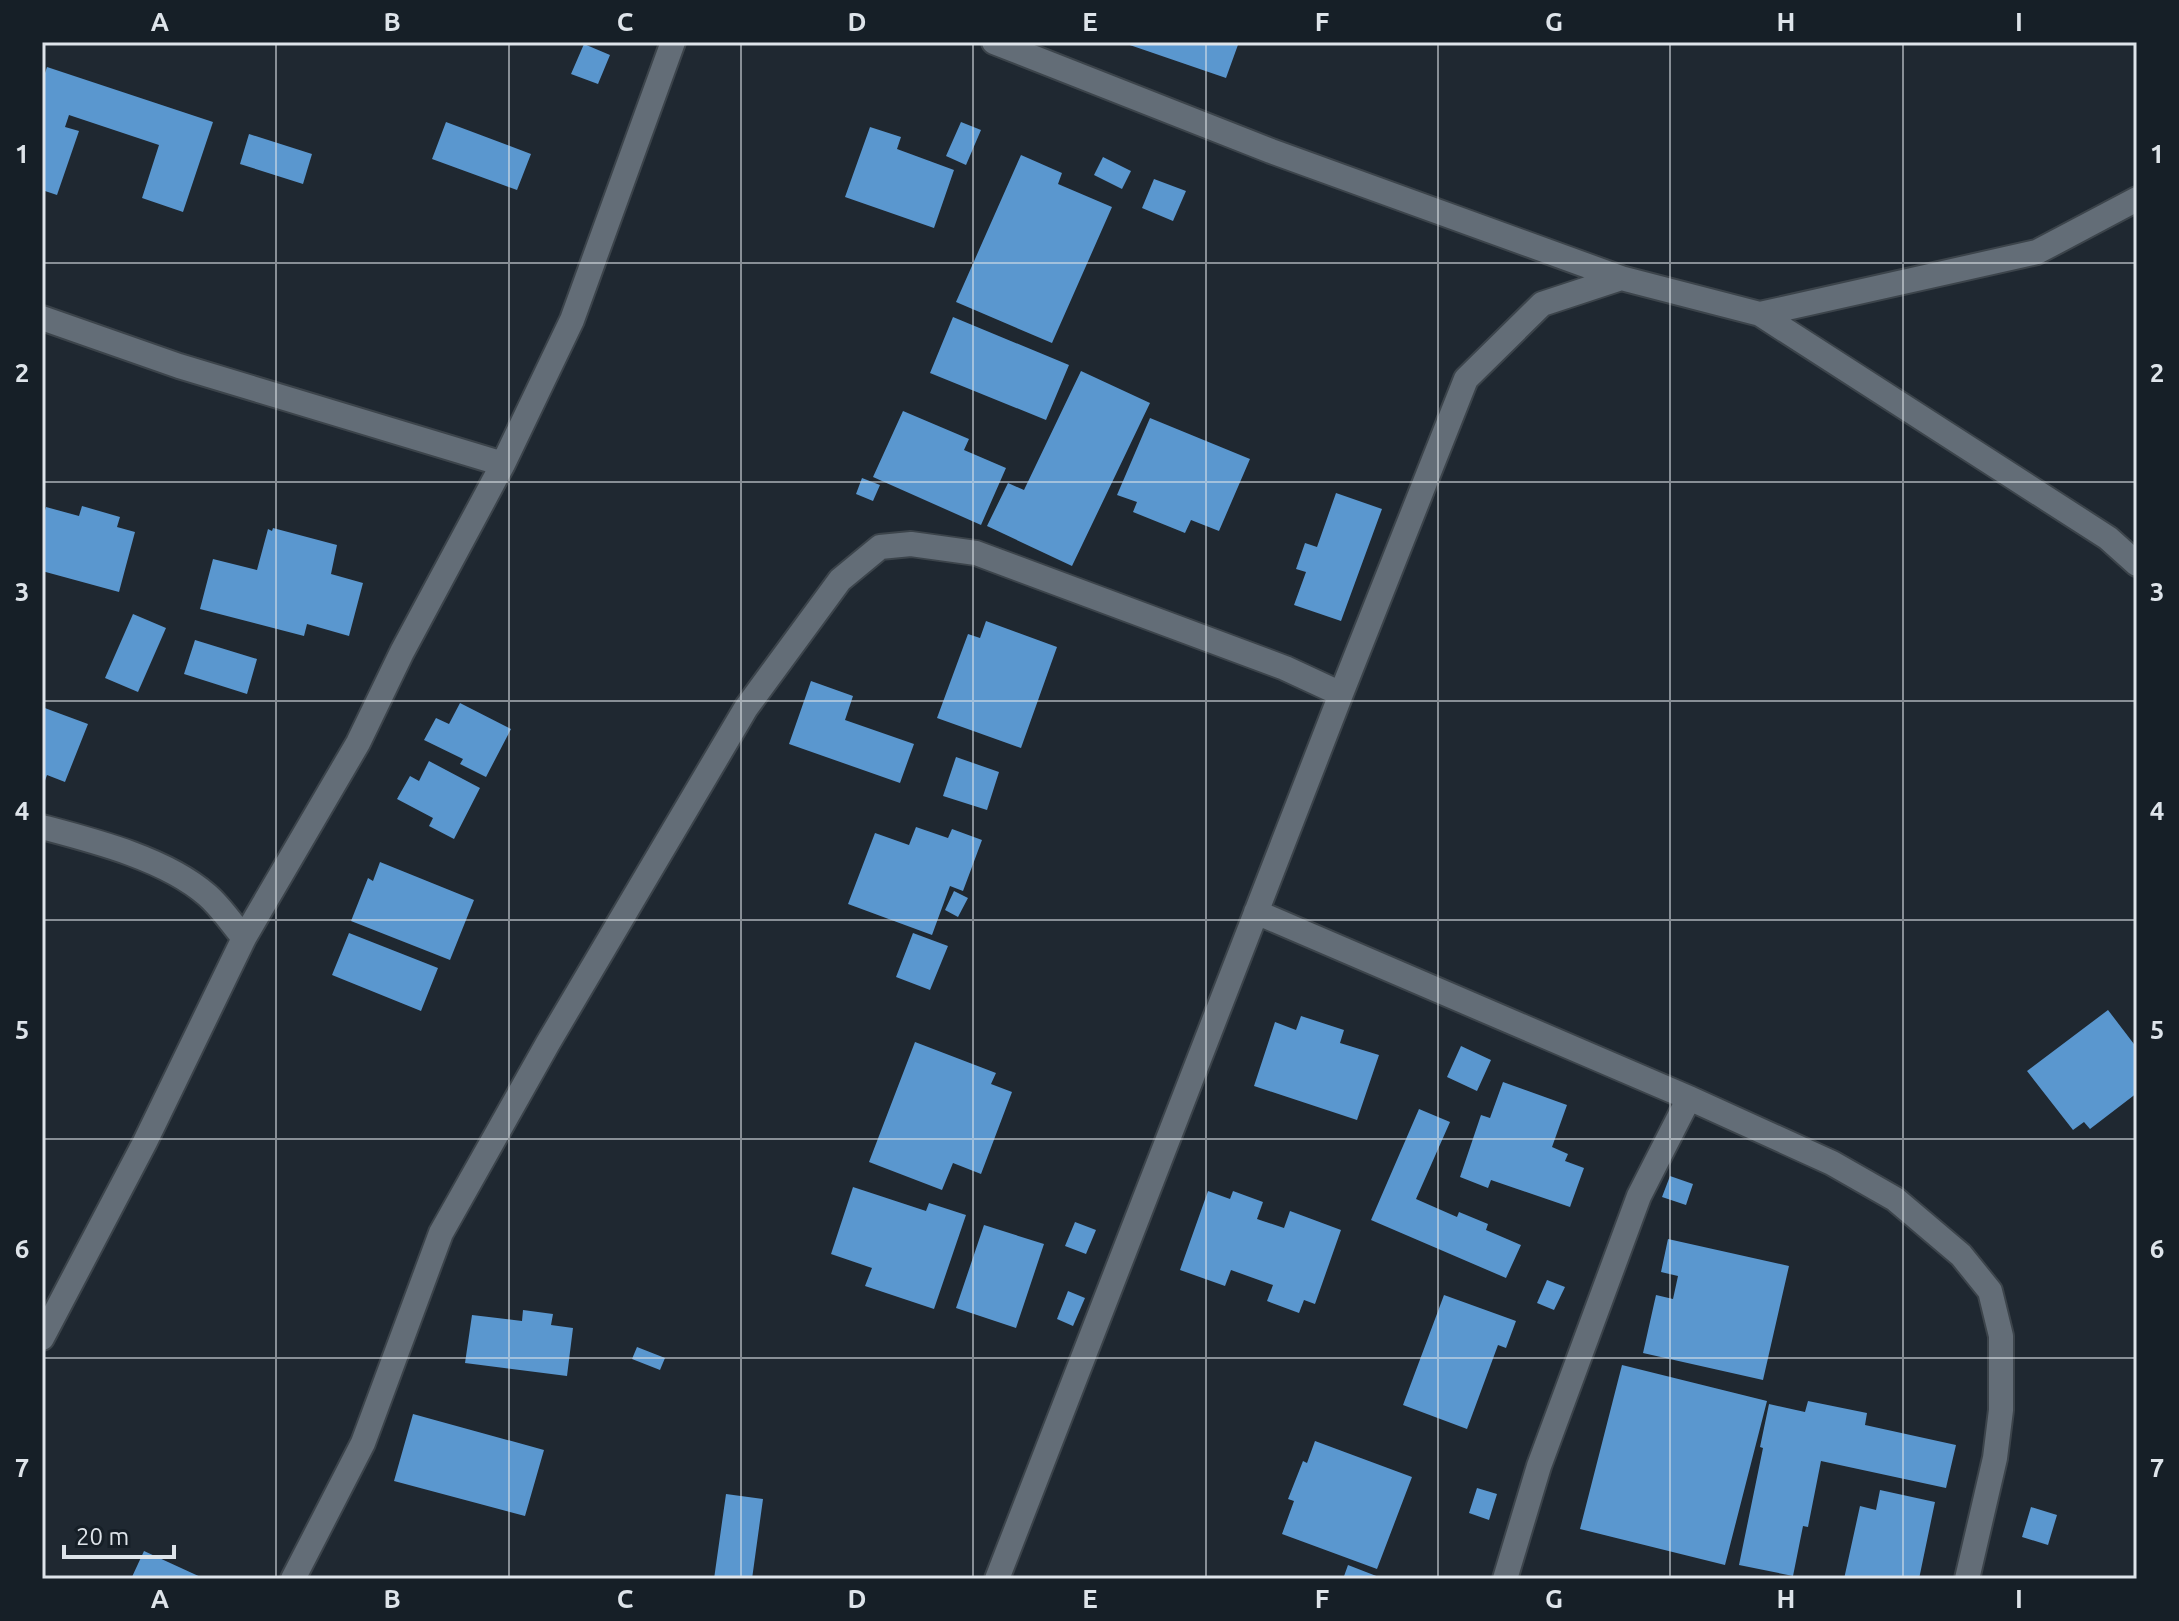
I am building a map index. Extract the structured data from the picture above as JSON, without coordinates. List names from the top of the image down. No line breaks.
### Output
{"scale_bar":"20 m","grid":{"columns":["A","B","C","D","E","F","G","H","I"],"rows":["1","2","3","4","5","6","7"]}}
